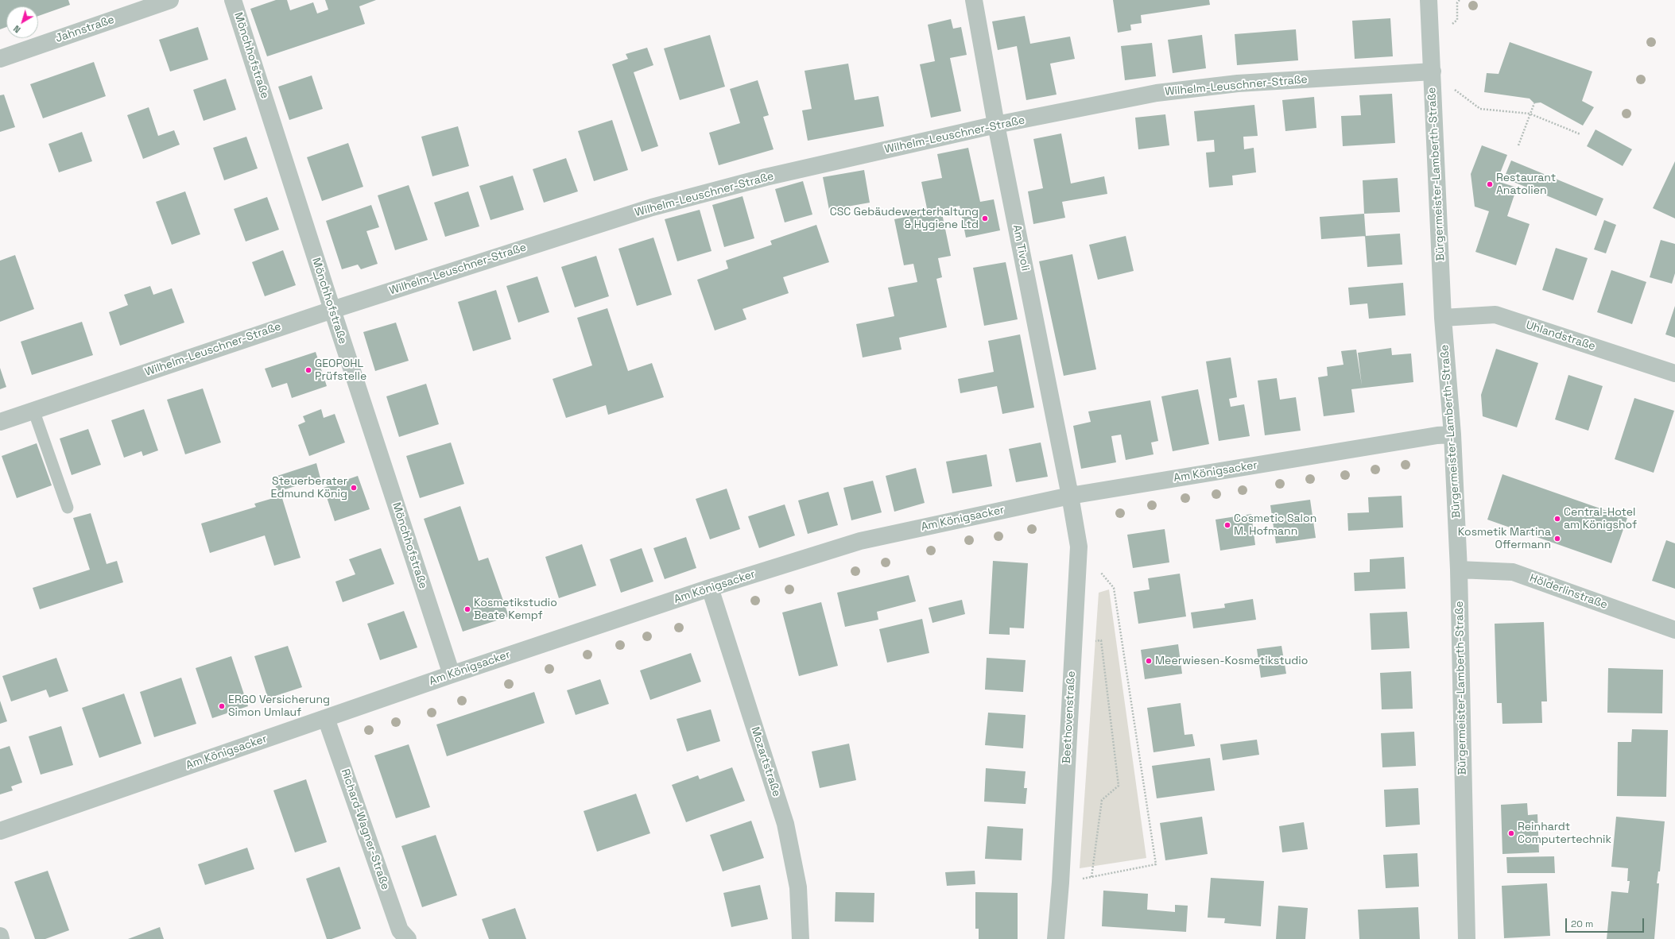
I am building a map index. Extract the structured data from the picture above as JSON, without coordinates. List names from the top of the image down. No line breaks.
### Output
{"streets":{"street":["Jahnstraße","Mönchhofstraße","Wilhelm-Leuschner-Straße","Bürgermeister-Lamberth-Straße","Am Tivoli","Uhlandstraße","Am Königsacker","Hölderlinstraße","Beethovenstraße","Mozartstraße","Richard-Wagner-Straße"]},"crossings":[["Mönchhofstraße","Wilhelm-Leuschner-Straße"],["Mönchhofstraße","Am Königsacker"],["Wilhelm-Leuschner-Straße","Bürgermeister-Lamberth-Straße"],["Wilhelm-Leuschner-Straße","Am Tivoli"],["Bürgermeister-Lamberth-Straße","Uhlandstraße"],["Bürgermeister-Lamberth-Straße","Am Königsacker"],["Bürgermeister-Lamberth-Straße","Hölderlinstraße"],["Am Tivoli","Am Königsacker"],["Am Tivoli","Beethovenstraße"],["Am Königsacker","Beethovenstraße"],["Am Königsacker","Mozartstraße"],["Am Königsacker","Richard-Wagner-Straße"]],"places":["Restaurant Anatolien","CSC Gebäudewerterhaltung & Hygiene Ltd","GEOPOHL Prüfstelle","Steuerberater Edmund König","Central-Hotel am Königshof","Cosmetic Salon M. Hofmann","Kosmetik Martina Offermann","Kosmetikstudio Beate Kempf","Meerwiesen-Kosmetikstudio","ERGO Versicherung Simon Umlauf","Reinhardt Computertechnik"],"scale_bar":"20 m","north":"bottom left"}
